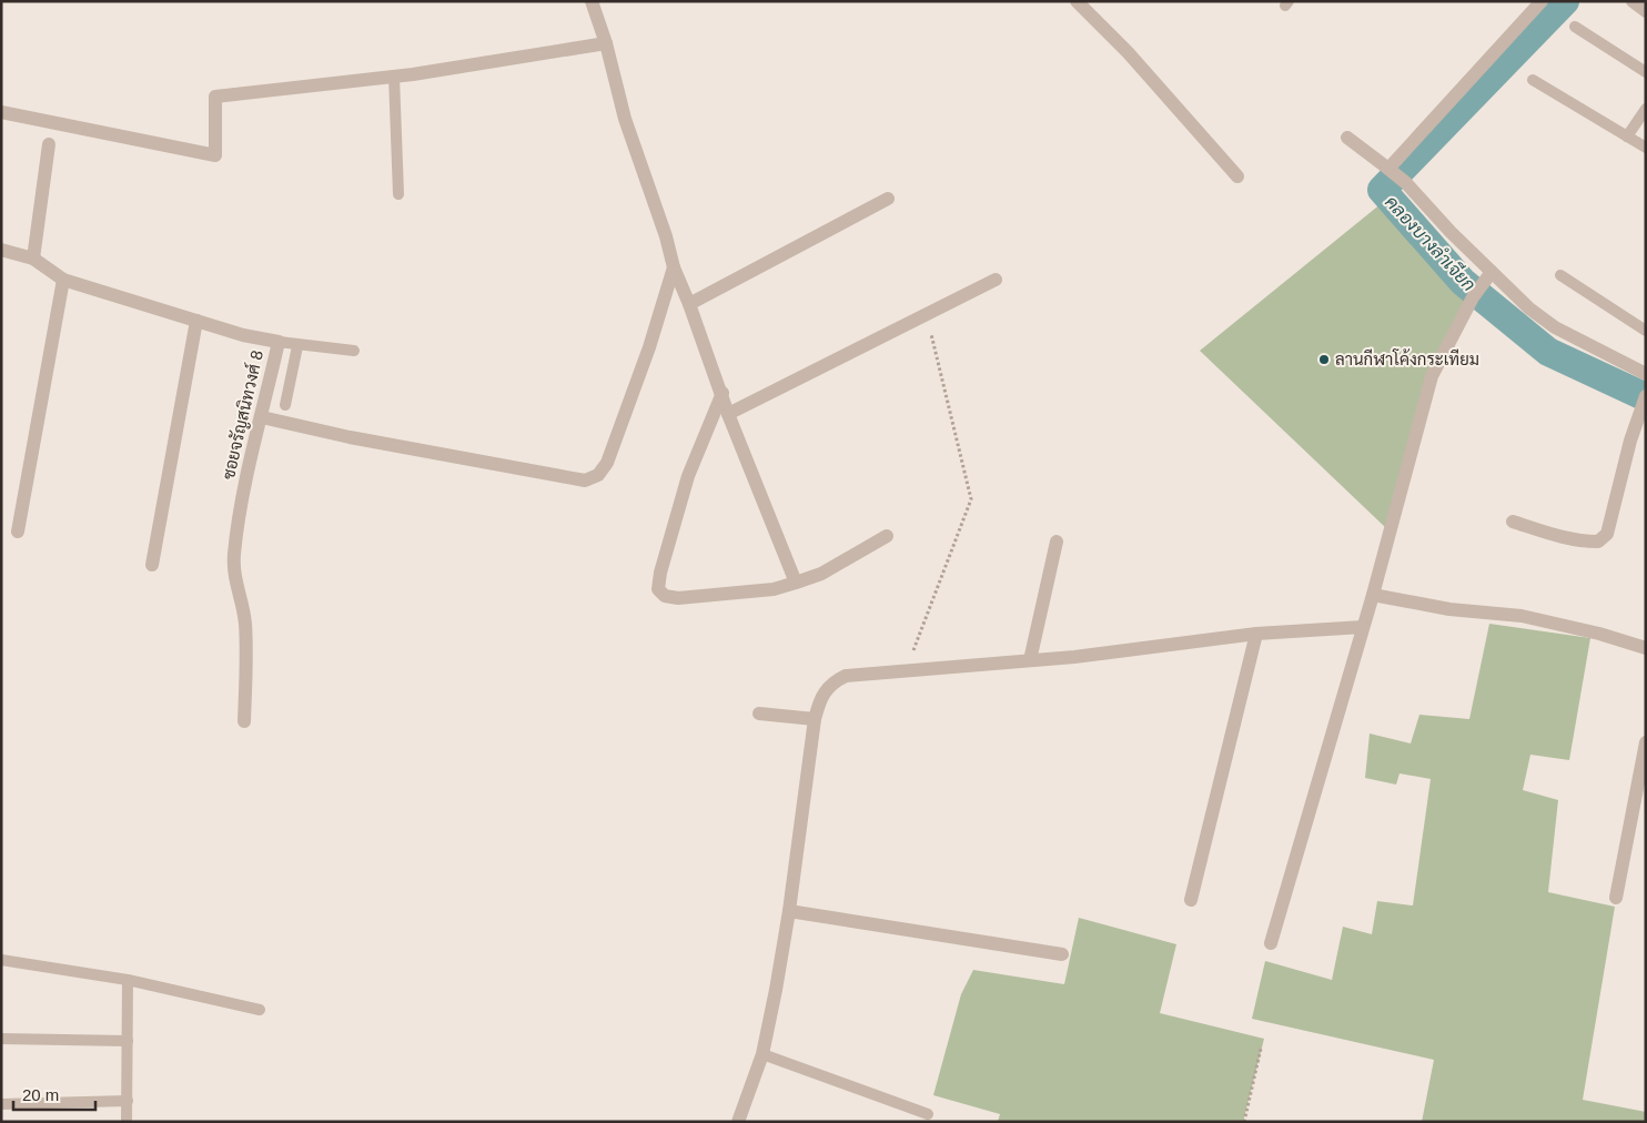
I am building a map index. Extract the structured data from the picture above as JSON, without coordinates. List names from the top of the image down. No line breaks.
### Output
{"streets":{"street":["ซอยจรัญสนิทวงศ์ 8"]},"water":["คลองบางลำเจียก"],"places":["ลานกีฬาโค้งกระเทียม"],"scale_bar":"20 m"}
